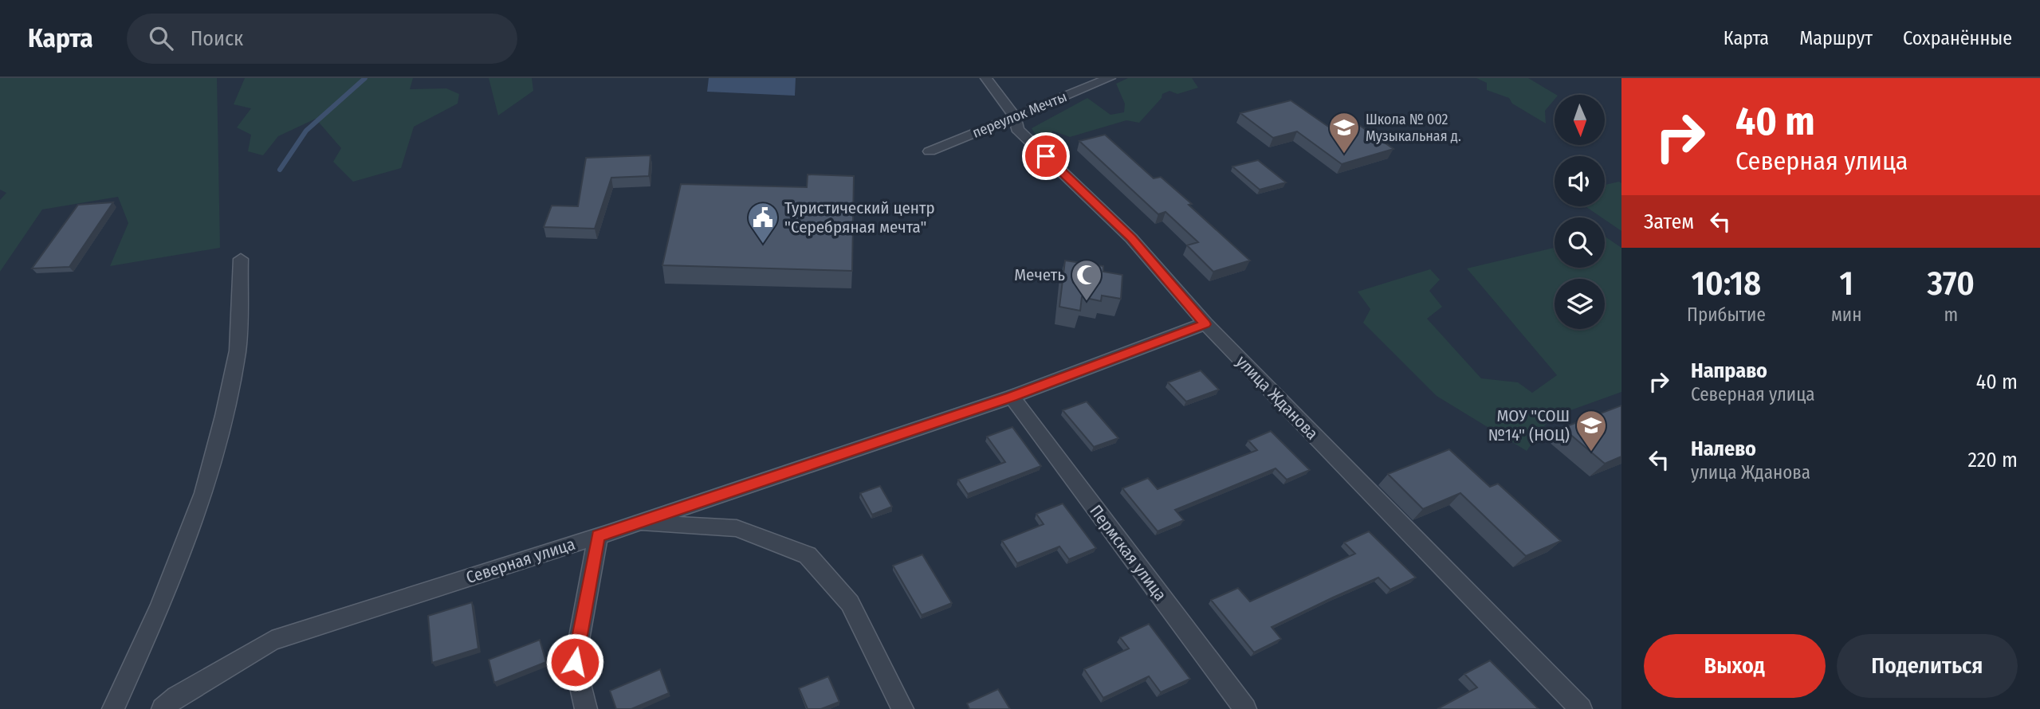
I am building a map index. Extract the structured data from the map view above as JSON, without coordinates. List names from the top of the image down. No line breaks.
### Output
{"streets":{"street":["переулок Мечты","улица Жданова","Пермская улица","Северная улица"]},"crossings":[["переулок Мечты","улица Жданова"],["улица Жданова","Северная улица"],["Пермская улица","Северная улица"]],"places":{"school or university":["Школа № 002 Музыкальная д.","МОУ \"СОШ №14\" (НОЦ)"],"public building":["Туристический центр \"Серебряная мечта\""],"mosque":["Мечеть"]},"north":"bottom","page":{"header":"Карта","search":"Поиск","nav":["Карта","Маршрут","Сохранённые"],"turn":["40 m","Северная улица"],"then":"Затем","eta":["10:18","Прибытие","1","мин","370","m"],"list":[{"name":"Направо","note":"Северная улица","value":"40 m"},{"name":"Налево","note":"улица Жданова","value":"220 m"}],"buttons":["Выход","Поделиться"]}}
